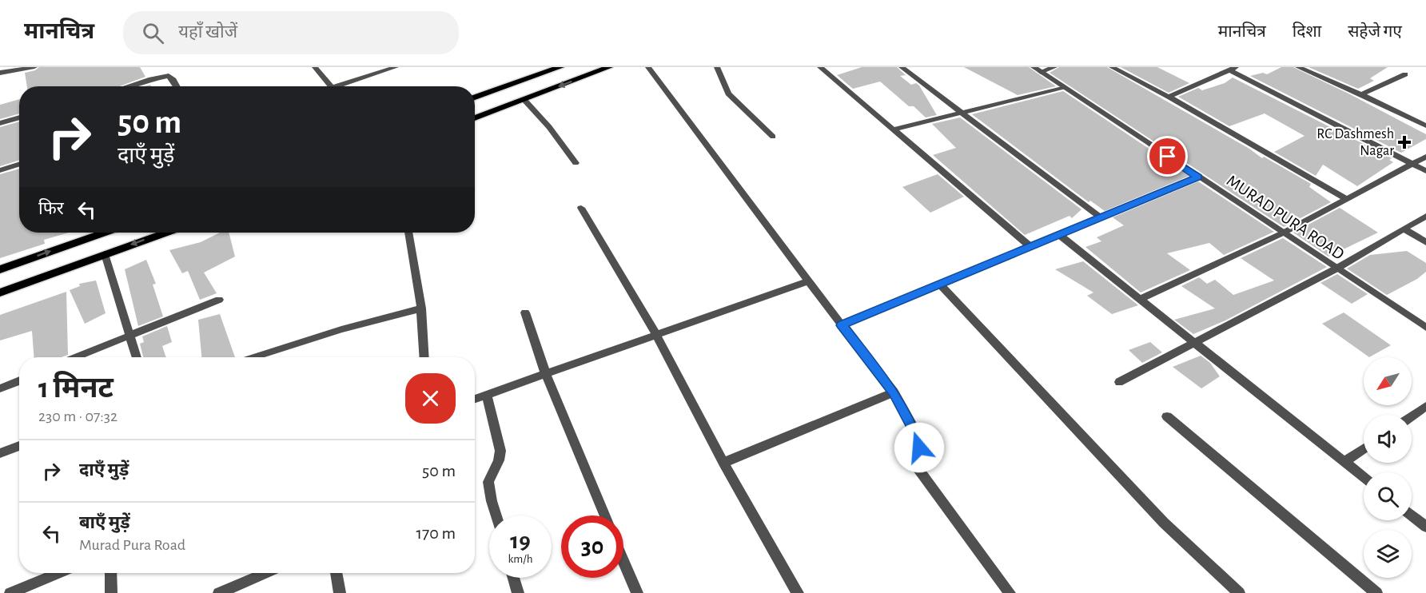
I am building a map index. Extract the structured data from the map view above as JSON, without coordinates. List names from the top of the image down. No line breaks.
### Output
{"streets":{"street":["MURAD PURA ROAD"]},"places":{"health":["RC Dashmesh Nagar"]},"north":"bottom left","page":{"header":"मानचित्र","search":"यहाँ खोजें","nav":["मानचित्र","दिशा","सहेजे गए"],"turn":["50 m","दाएँ मुड़ें"],"then":"फिर","heading":["1 मिनट","230 m · 07:32"],"list":[{"name":"दाएँ मुड़ें","value":"50 m"},{"name":"बाएँ मुड़ें","note":"Murad Pura Road","value":"170 m"}],"speed":"19 km/h","limit":"30"}}
